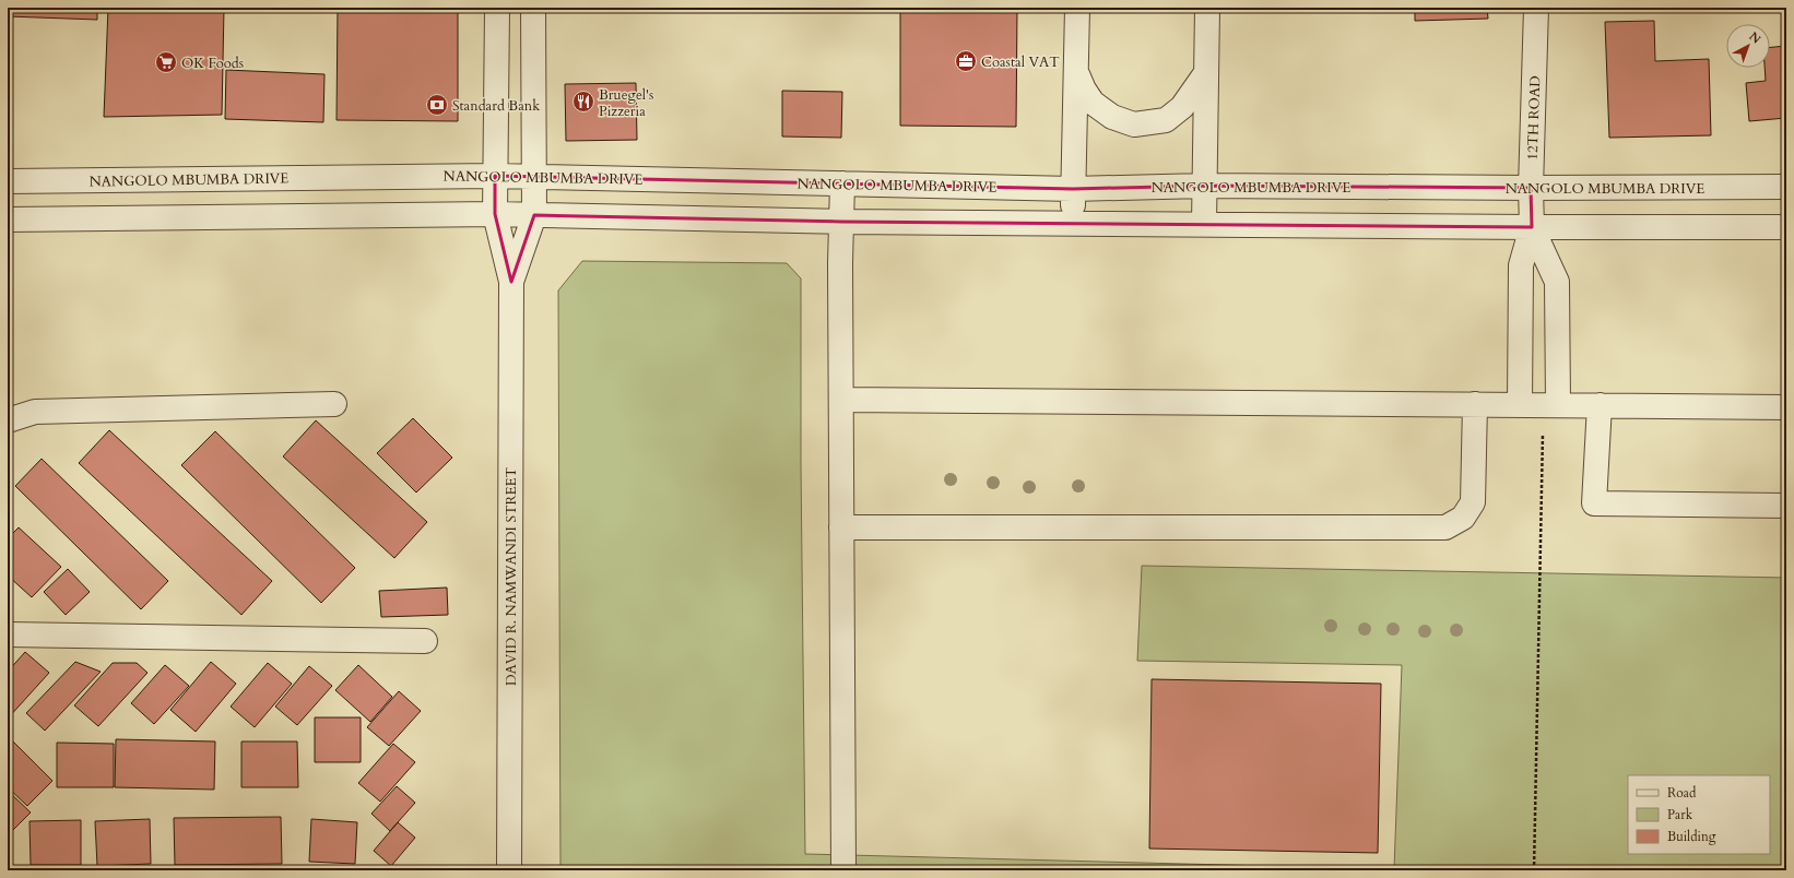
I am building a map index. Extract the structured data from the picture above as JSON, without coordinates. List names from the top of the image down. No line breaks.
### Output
{"streets":{"street":["12TH ROAD","NANGOLO MBUMBA DRIVE","DAVID R. NAMWANDI STREET"]},"crossings":[["12TH ROAD","NANGOLO MBUMBA DRIVE"],["NANGOLO MBUMBA DRIVE","DAVID R. NAMWANDI STREET"]],"places":{"office":["Coastal VAT"],"supermarket":["OK Foods"],"restaurant":["Bruegel's Pizzeria"],"bank":["Standard Bank"]},"legend":["Road","Park","Building"],"north":"top right"}
